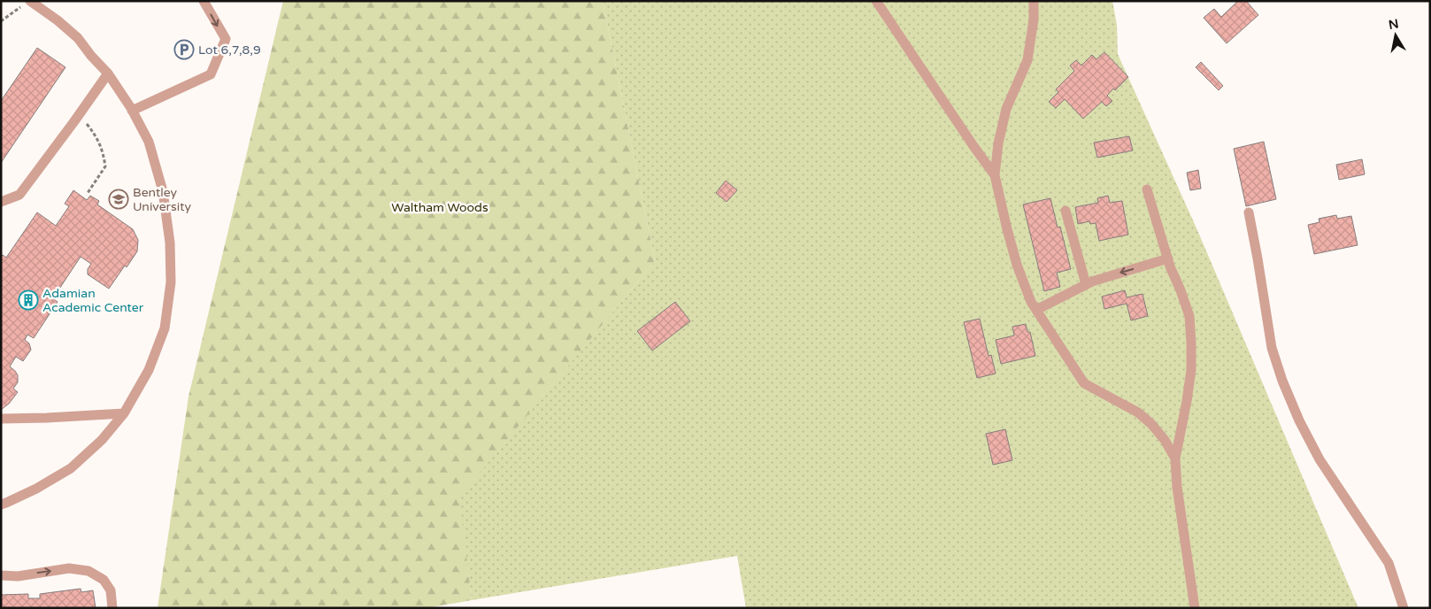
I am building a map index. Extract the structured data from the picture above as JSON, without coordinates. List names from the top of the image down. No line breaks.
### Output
{"parks":["Waltham Woods"],"places":{"parking":["Lot 6,7,8,9"],"school or university":["Bentley University"],"building":["Adamian Academic Center"]},"north":"top"}
